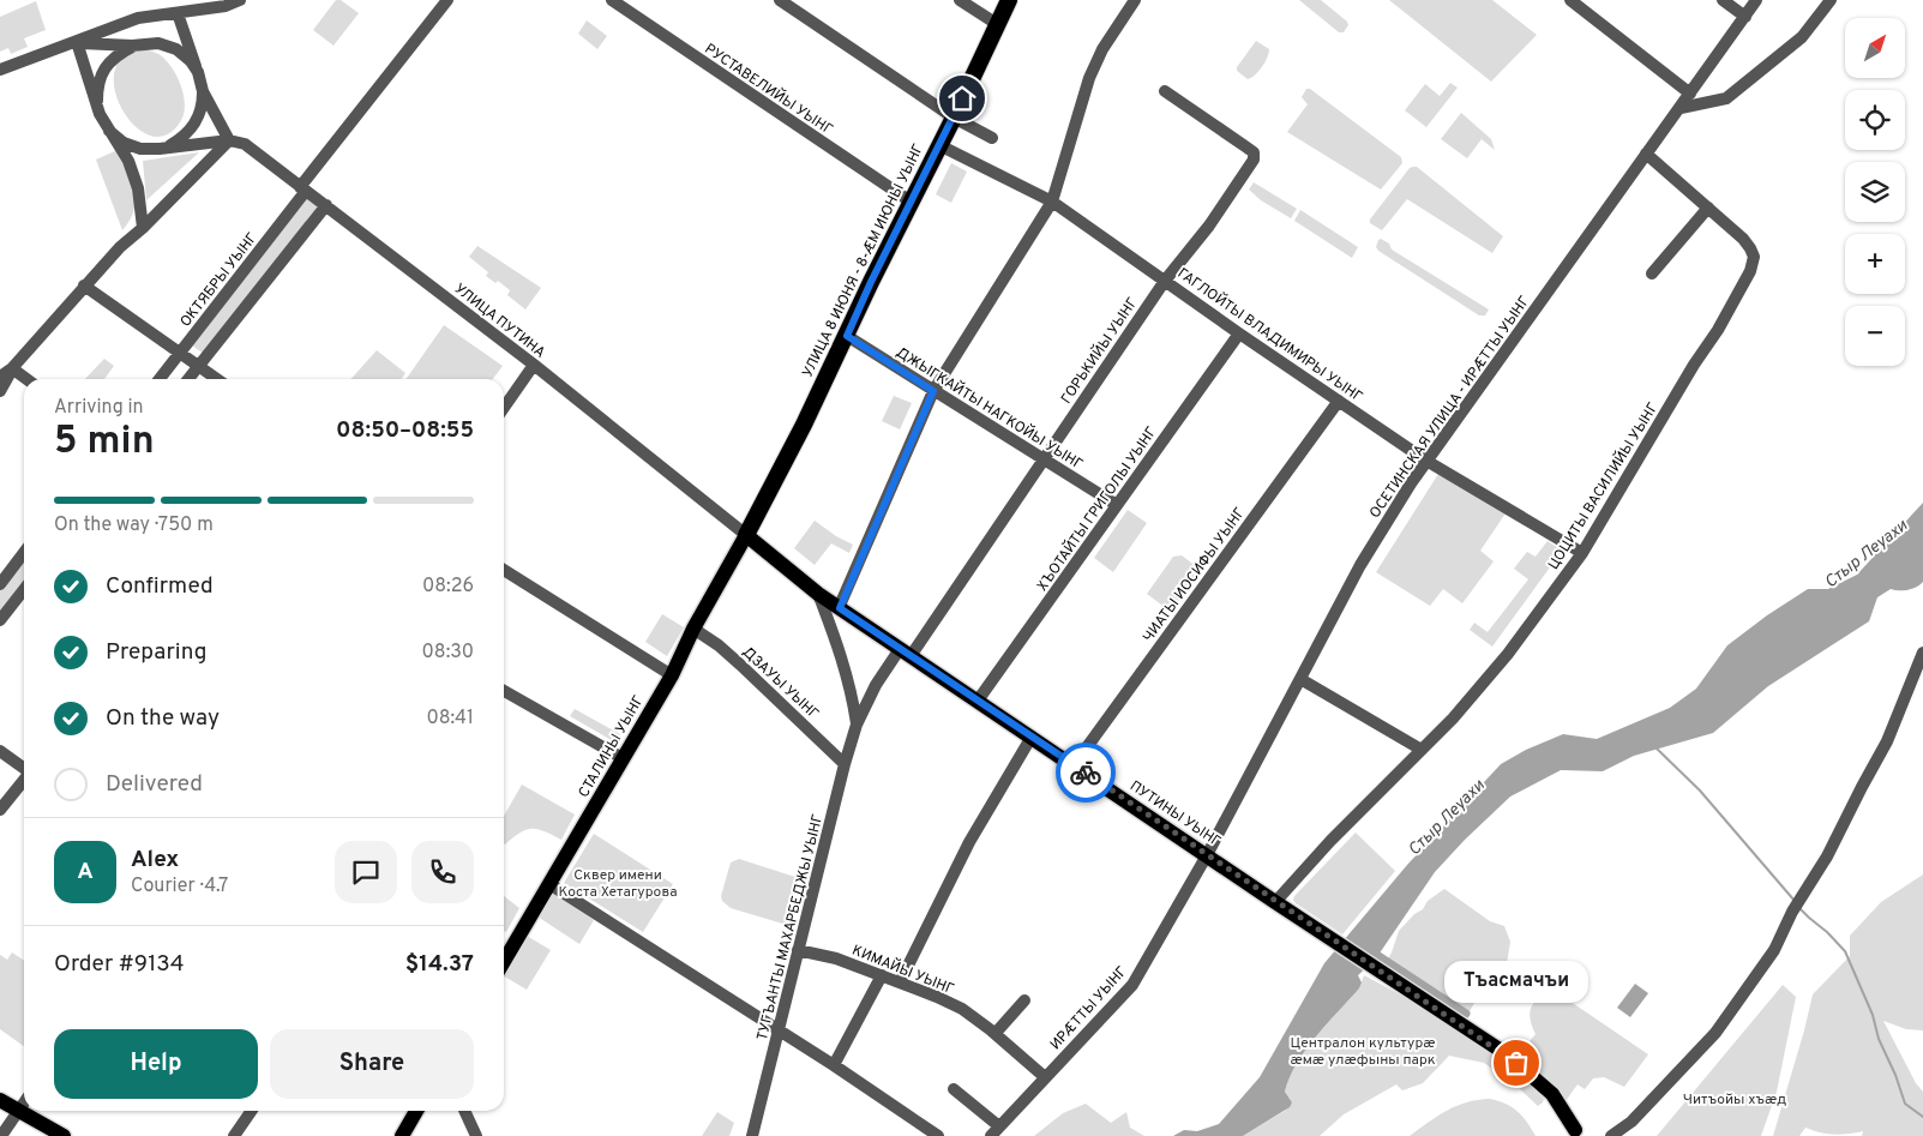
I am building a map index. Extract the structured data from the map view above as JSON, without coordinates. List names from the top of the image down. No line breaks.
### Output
{"streets":{"highway":["УЛИЦА 8 ИЮНЯ - 8-ӔМ ИЮНЫ УЫНГ"],"main road":["СТАЛИНЫ УЫНГ","ПУТИНЫ УЫНГ"],"street":["РУСТАВЕЛИЙЫ УЫНГ","ОКТЯБРЫ УЫНГ","УЛИЦА ПУТИНА","ГАГЛОЙТЫ ВЛАДИМИРЫ УЫНГ","ГОРЬКИЙЫ УЫНГ","ОСЕТИНСКАЯ УЛИЦА - ИРÆТТЫ УЫНГ","ДЖЫГКАЙТЫ НАГКОЙЫ УЫНГ","ЦОЦИТЫ ВАСИЛИЙЫ УЫНГ","ХЪОТАЙТЫ ГРИГОЛЫ УЫНГ","ЧИАТЫ ИОСИФЫ УЫНГ","ДЗАУЫ УЫНГ","ТУГЪАНТЫ МАХАРБЕДЖЫ УЫНГ","КИМАЙЫ УЫНГ","ИРÆТТЫ УЫНГ"]},"crossings":[["РУСТАВЕЛИЙЫ УЫНГ","УЛИЦА 8 ИЮНЯ - 8-ӔМ ИЮНЫ УЫНГ"],["УЛИЦА 8 ИЮНЯ - 8-ӔМ ИЮНЫ УЫНГ","УЛИЦА ПУТИНА"],["УЛИЦА 8 ИЮНЯ - 8-ӔМ ИЮНЫ УЫНГ","ГАГЛОЙТЫ ВЛАДИМИРЫ УЫНГ"],["УЛИЦА 8 ИЮНЯ - 8-ӔМ ИЮНЫ УЫНГ","ДЖЫГКАЙТЫ НАГКОЙЫ УЫНГ"],["УЛИЦА 8 ИЮНЯ - 8-ӔМ ИЮНЫ УЫНГ","СТАЛИНЫ УЫНГ"],["УЛИЦА 8 ИЮНЯ - 8-ӔМ ИЮНЫ УЫНГ","ПУТИНЫ УЫНГ"],["ОКТЯБРЫ УЫНГ","УЛИЦА ПУТИНА"],["УЛИЦА ПУТИНА","СТАЛИНЫ УЫНГ"],["УЛИЦА ПУТИНА","ПУТИНЫ УЫНГ"],["ГАГЛОЙТЫ ВЛАДИМИРЫ УЫНГ","ГОРЬКИЙЫ УЫНГ"],["ГАГЛОЙТЫ ВЛАДИМИРЫ УЫНГ","ОСЕТИНСКАЯ УЛИЦА - ИРÆТТЫ УЫНГ"],["ГАГЛОЙТЫ ВЛАДИМИРЫ УЫНГ","ЦОЦИТЫ ВАСИЛИЙЫ УЫНГ"],["ГАГЛОЙТЫ ВЛАДИМИРЫ УЫНГ","ХЪОТАЙТЫ ГРИГОЛЫ УЫНГ"],["ГАГЛОЙТЫ ВЛАДИМИРЫ УЫНГ","ЧИАТЫ ИОСИФЫ УЫНГ"],["ГОРЬКИЙЫ УЫНГ","ДЖЫГКАЙТЫ НАГКОЙЫ УЫНГ"],["ГОРЬКИЙЫ УЫНГ","ПУТИНЫ УЫНГ"],["ГОРЬКИЙЫ УЫНГ","ТУГЪАНТЫ МАХАРБЕДЖЫ УЫНГ"],["ОСЕТИНСКАЯ УЛИЦА - ИРÆТТЫ УЫНГ","ЦОЦИТЫ ВАСИЛИЙЫ УЫНГ"],["ОСЕТИНСКАЯ УЛИЦА - ИРÆТТЫ УЫНГ","ПУТИНЫ УЫНГ"],["ОСЕТИНСКАЯ УЛИЦА - ИРÆТТЫ УЫНГ","ИРÆТТЫ УЫНГ"],["ДЖЫГКАЙТЫ НАГКОЙЫ УЫНГ","ХЪОТАЙТЫ ГРИГОЛЫ УЫНГ"],["ЦОЦИТЫ ВАСИЛИЙЫ УЫНГ","ПУТИНЫ УЫНГ"],["ХЪОТАЙТЫ ГРИГОЛЫ УЫНГ","ПУТИНЫ УЫНГ"],["ЧИАТЫ ИОСИФЫ УЫНГ","ПУТИНЫ УЫНГ"],["ДЗАУЫ УЫНГ","СТАЛИНЫ УЫНГ"],["ДЗАУЫ УЫНГ","ТУГЪАНТЫ МАХАРБЕДЖЫ УЫНГ"],["СТАЛИНЫ УЫНГ","ПУТИНЫ УЫНГ"],["ПУТИНЫ УЫНГ","ТУГЪАНТЫ МАХАРБЕДЖЫ УЫНГ"],["ПУТИНЫ УЫНГ","ИРÆТТЫ УЫНГ"],["ТУГЪАНТЫ МАХАРБЕДЖЫ УЫНГ","КИМАЙЫ УЫНГ"],["КИМАЙЫ УЫНГ","ИРÆТТЫ УЫНГ"]],"water":["Стыр Леуахи"],"parks":["Сквер имени Коста Хетагурова","Централон культурæ æмæ улæфыны парк","Читъойы хъæд"],"places":["Тъасмачъи"],"north":"top right","page":{"map_buttons":["+","−"],"heading":["5 min","Arriving in","08:50–08:55"],"panel":["Alex","Courier · 4.7","Order #9134","$14.37"],"bar":"On the way · 750 m","list":[["Confirmed","08:26"],["Preparing","08:30"],["On the way","08:41"],"Delivered"],"round":"A","bubble":"Тъасмачъи","buttons":["Help","Share"]}}
